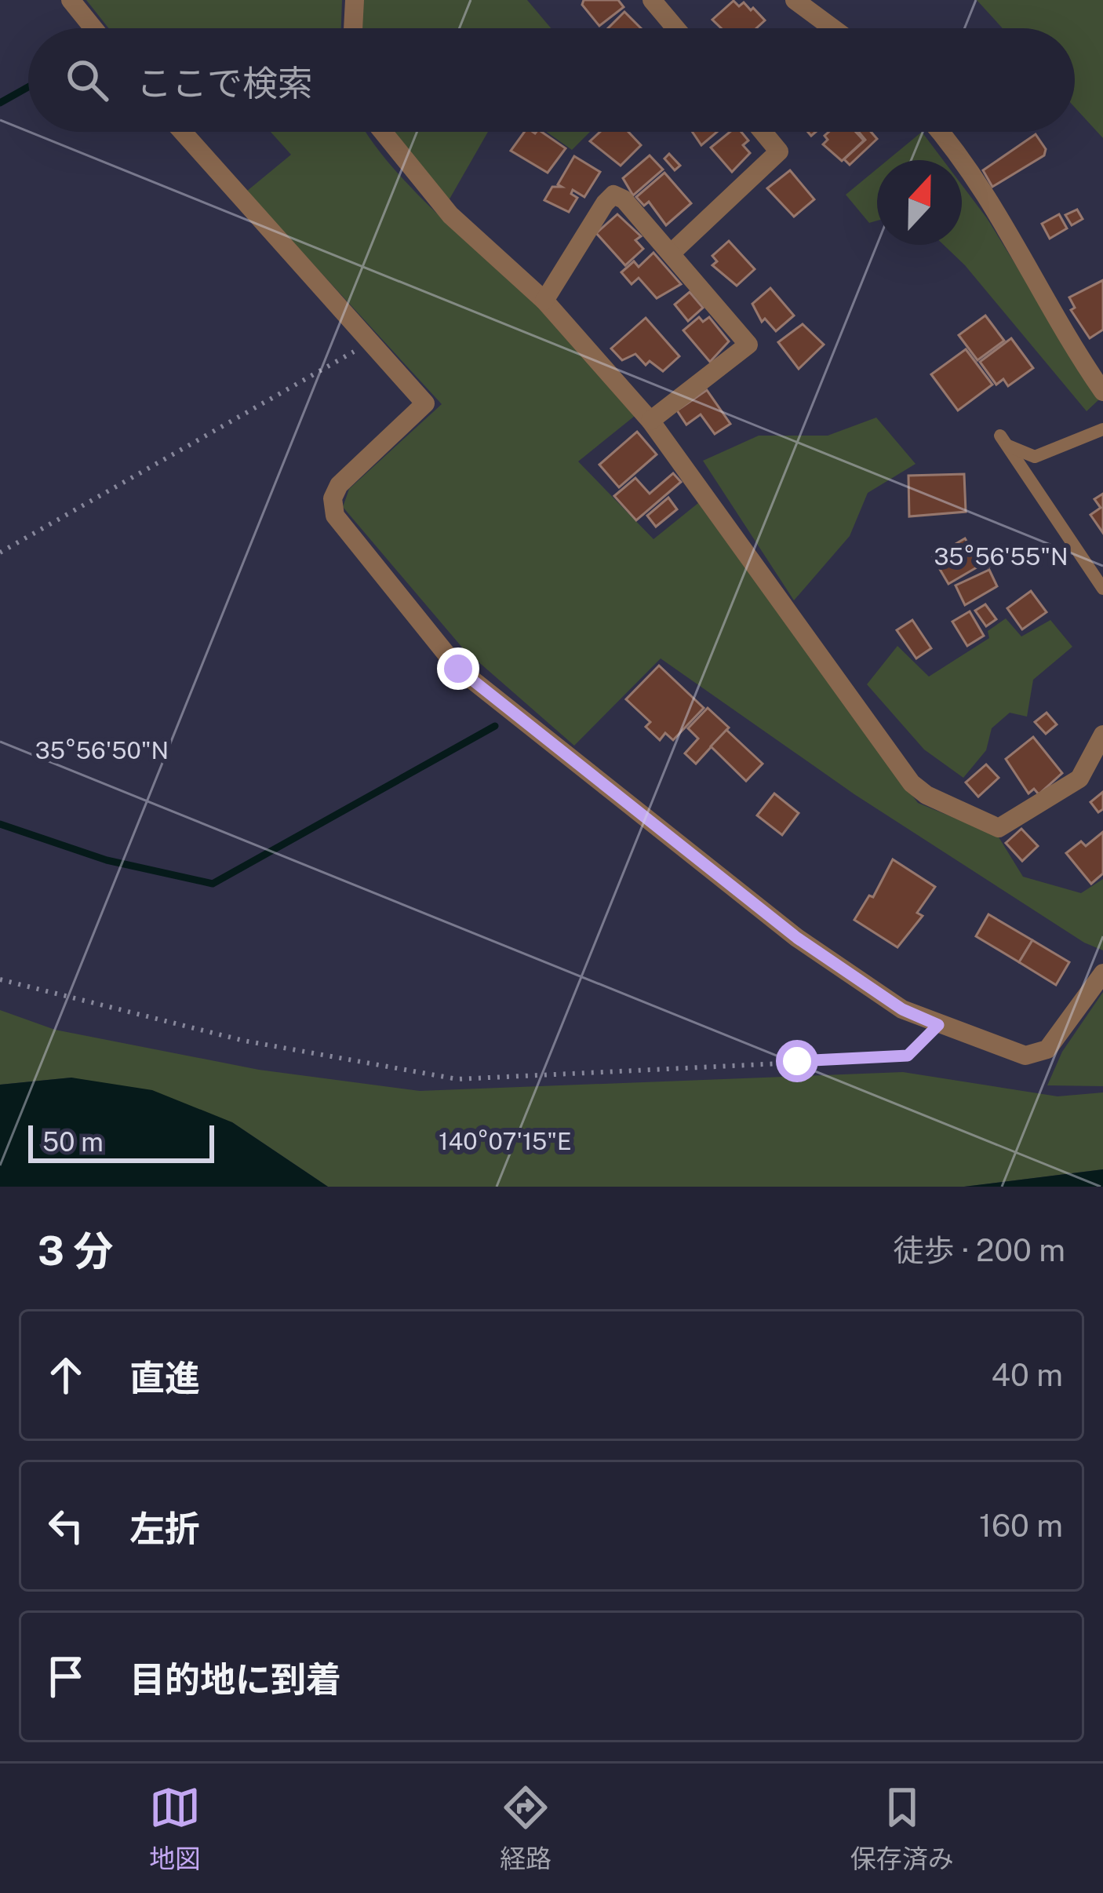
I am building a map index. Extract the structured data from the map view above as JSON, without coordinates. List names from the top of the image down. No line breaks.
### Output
{"scale_bar":"50 m","north":"top","page":{"search":"ここで検索","scale":"50 m","heading":["3 分","徒歩 · 200 m"],"list":[["直進","40 m"],["左折","160 m"],"目的地に到着"],"nav":["地図","経路","保存済み"]},"coordinates":["35°56'55\"N","35°56'50\"N","140°07'15\"E"]}
